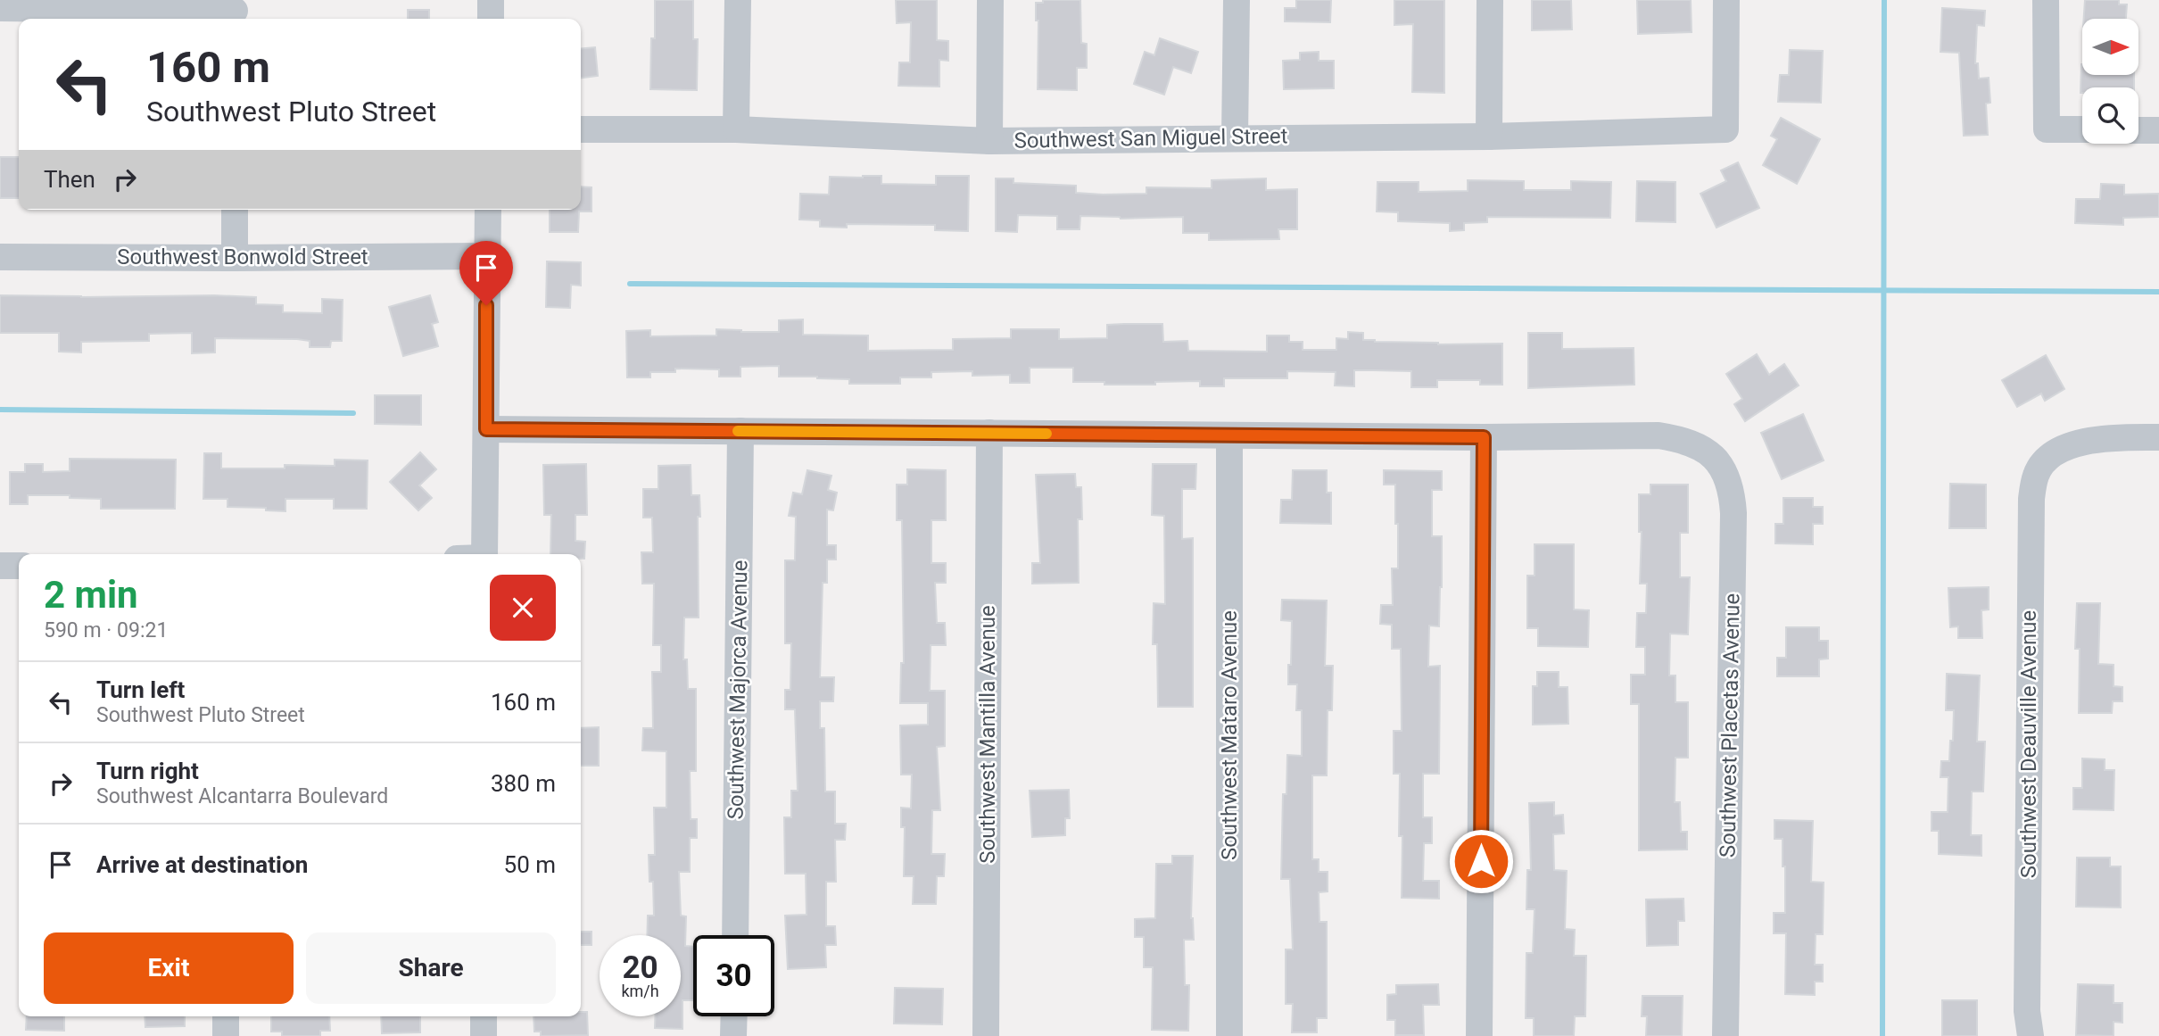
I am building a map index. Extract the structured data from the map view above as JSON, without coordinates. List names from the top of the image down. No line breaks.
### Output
{"streets":{"street":["Southwest San Miguel Street","Southwest Bonwold Street","Southwest Majorca Avenue","Southwest Placetas Avenue","Southwest Mantilla Avenue","Southwest Mataro Avenue","Southwest Deauville Avenue"]},"crossings":[["Southwest Majorca Avenue","Southwest Placetas Avenue"],["Southwest Placetas Avenue","Southwest Mantilla Avenue"],["Southwest Placetas Avenue","Southwest Mataro Avenue"]],"north":"right","page":{"turn":["160 m","Southwest Pluto Street"],"then":"Then","heading":["2 min","590 m · 09:21"],"list":[{"name":"Turn left","note":"Southwest Pluto Street","value":"160 m"},{"name":"Turn right","note":"Southwest Alcantarra Boulevard","value":"380 m"},{"name":"Arrive at destination","value":"50 m"}],"buttons":["Exit","Share"],"speed":"20 km/h","limit":"30"}}
